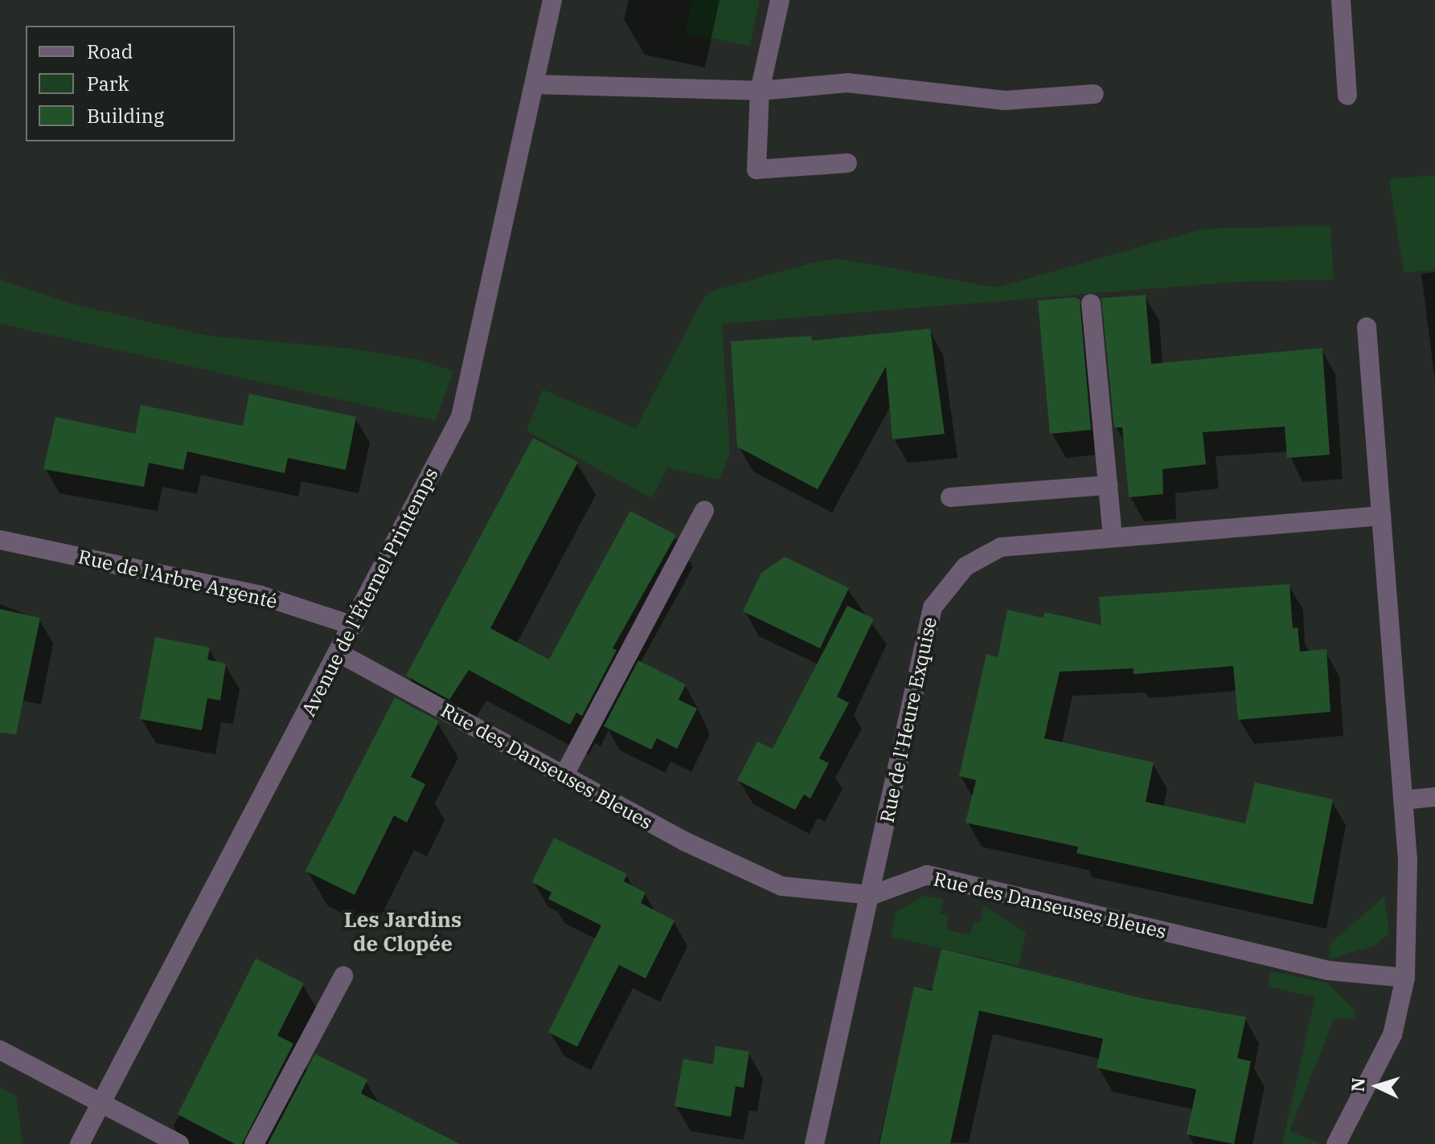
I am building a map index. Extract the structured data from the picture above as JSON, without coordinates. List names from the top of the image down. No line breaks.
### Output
{"streets":{"street":["Rue de l'Arbre Argenté","Avenue de l'Éternel Printemps","Rue de l'Heure Exquise","Rue des Danseuses Bleues"]},"crossings":[["Rue de l'Arbre Argenté","Avenue de l'Éternel Printemps"],["Avenue de l'Éternel Printemps","Rue des Danseuses Bleues"],["Rue de l'Heure Exquise","Rue des Danseuses Bleues"]],"districts":["Les Jardins de Clopée"],"legend":["Road","Park","Building"],"north":"left"}
